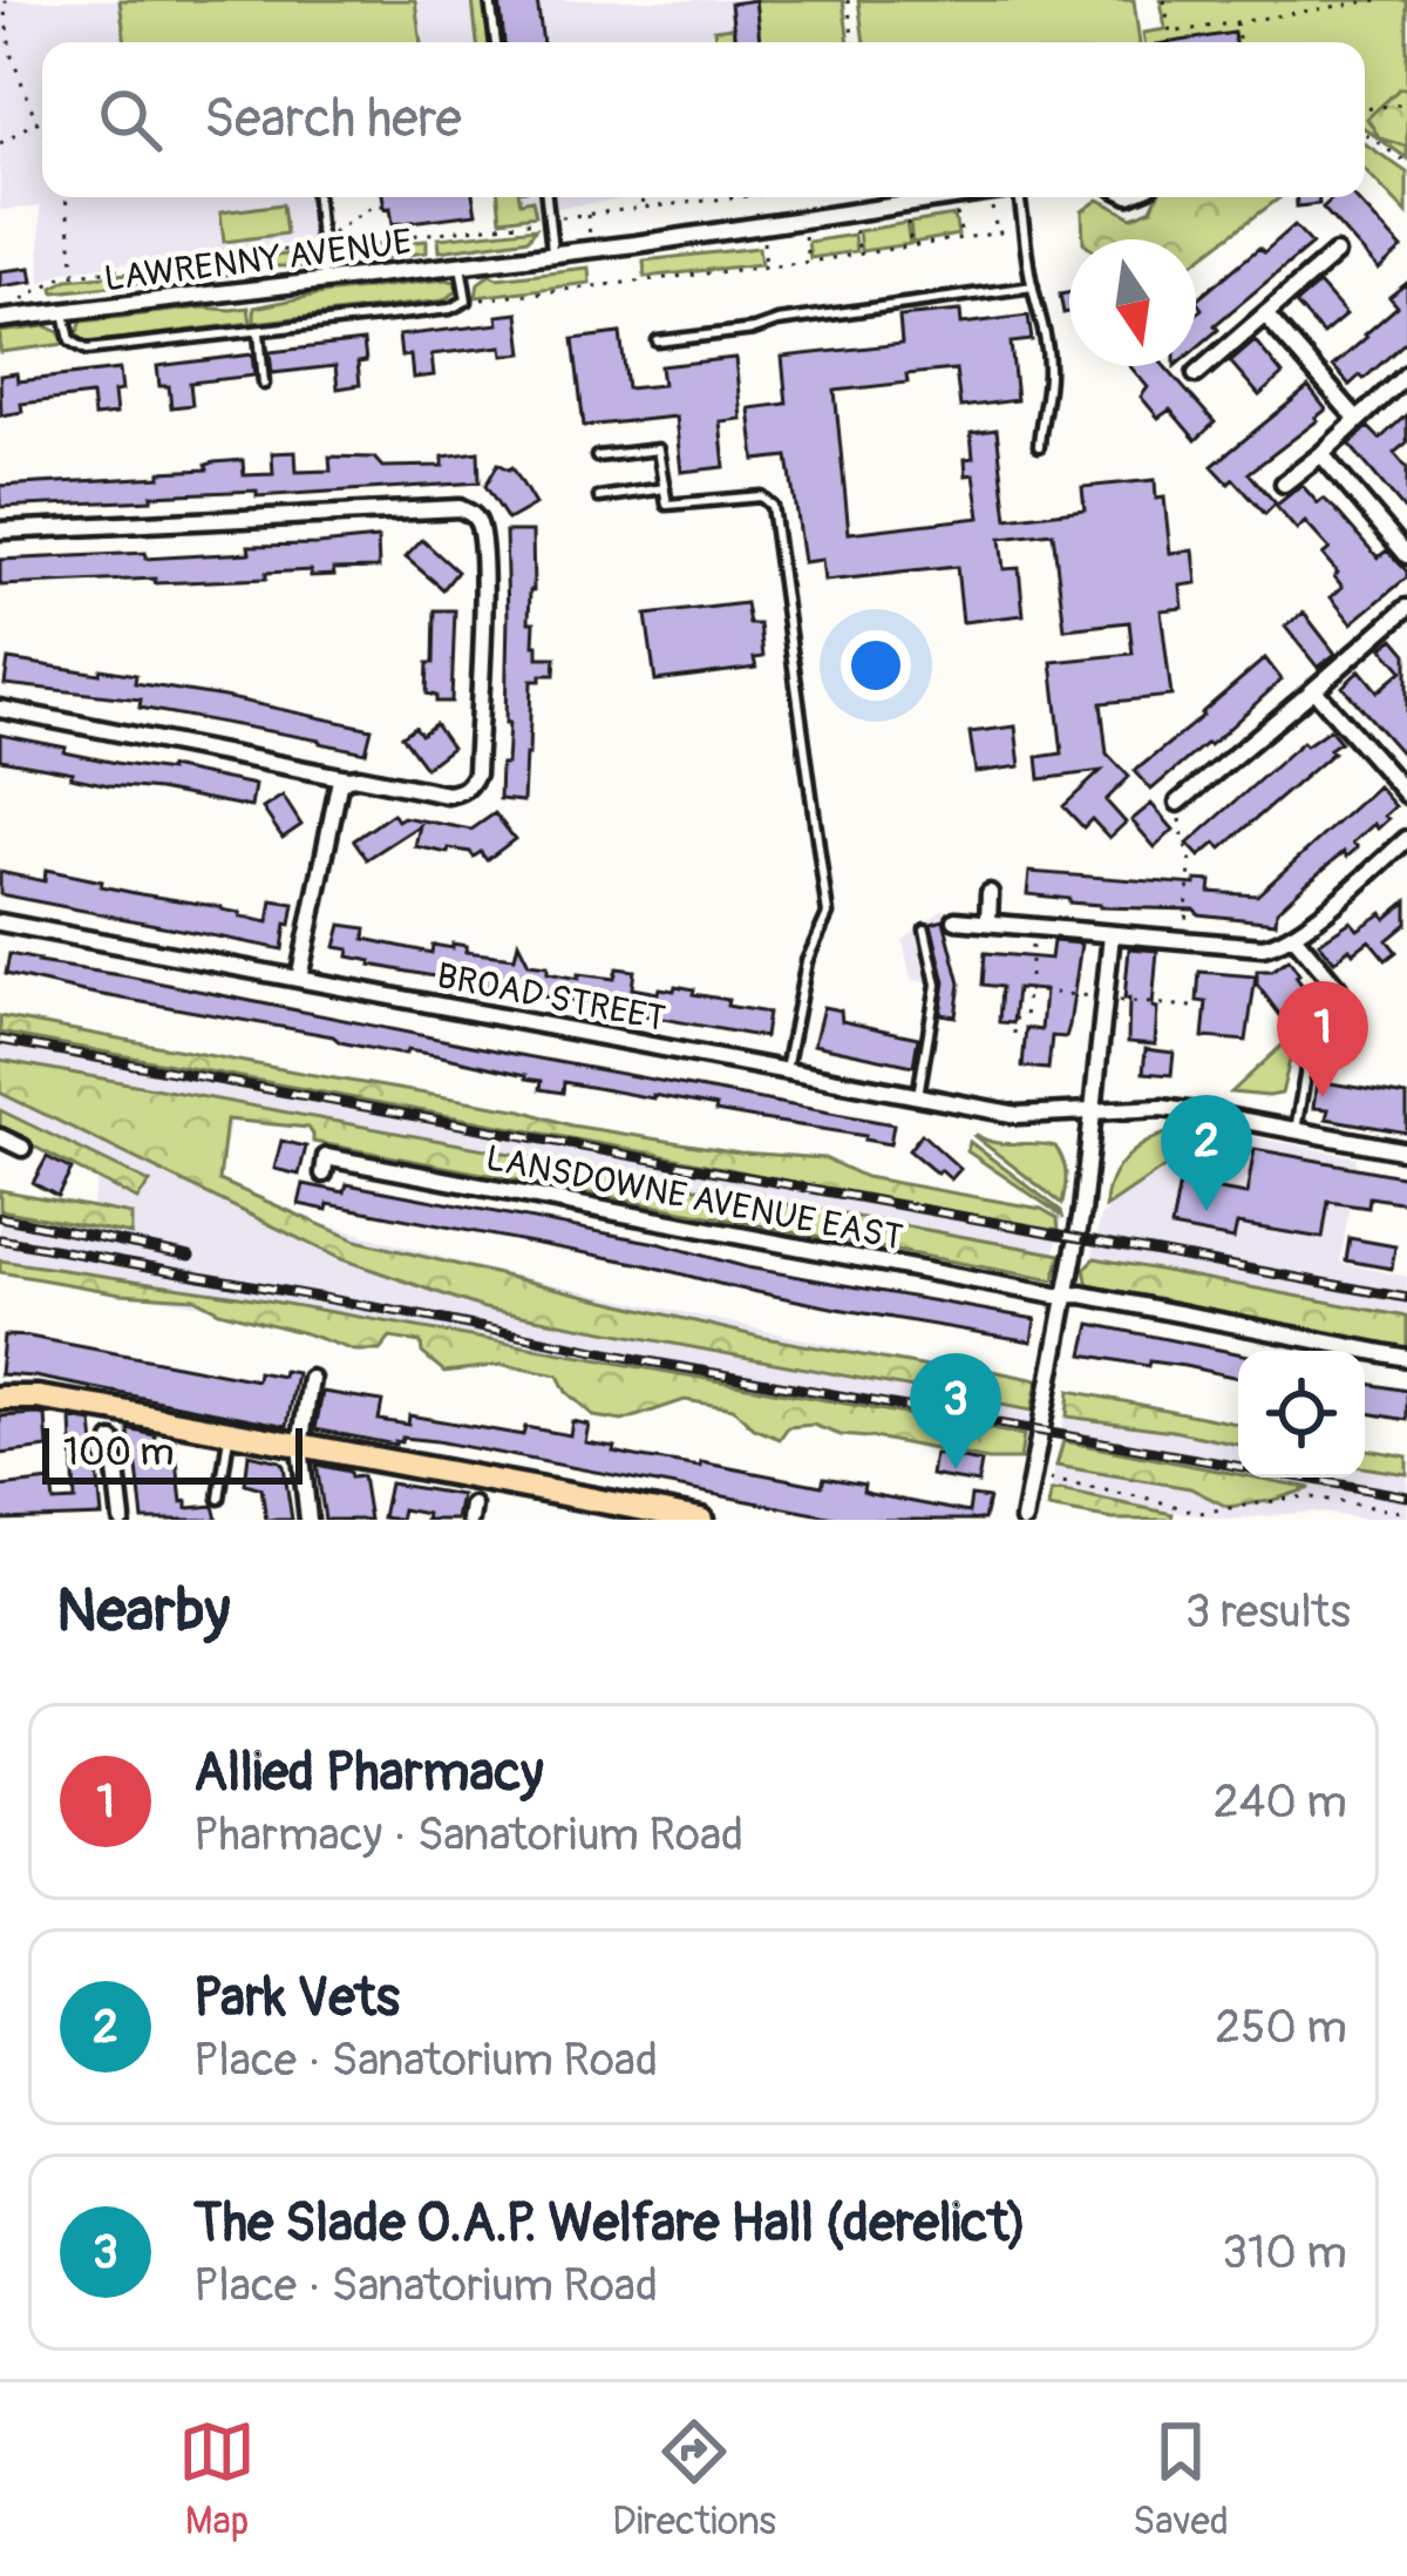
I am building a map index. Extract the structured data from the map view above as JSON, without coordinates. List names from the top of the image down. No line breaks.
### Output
{"streets":{"street":["LAWRENNY AVENUE","BROAD STREET","LANSDOWNE AVENUE EAST"]},"scale_bar":"100 m","north":"bottom","page":{"search":"Search here","pins":["1","2","3"],"scale":"100 m","heading":["Nearby","3 results"],"list":[{"mark":"1","name":"Allied Pharmacy","note":"Pharmacy · Sanatorium Road","value":"240 m"},{"mark":"2","name":"Park Vets","note":"Place · Sanatorium Road","value":"250 m"},{"mark":"3","name":"The Slade O.A.P. Welfare Hall (derelict)","note":"Place · Sanatorium Road","value":"310 m"}],"nav":["Map","Directions","Saved"]}}
